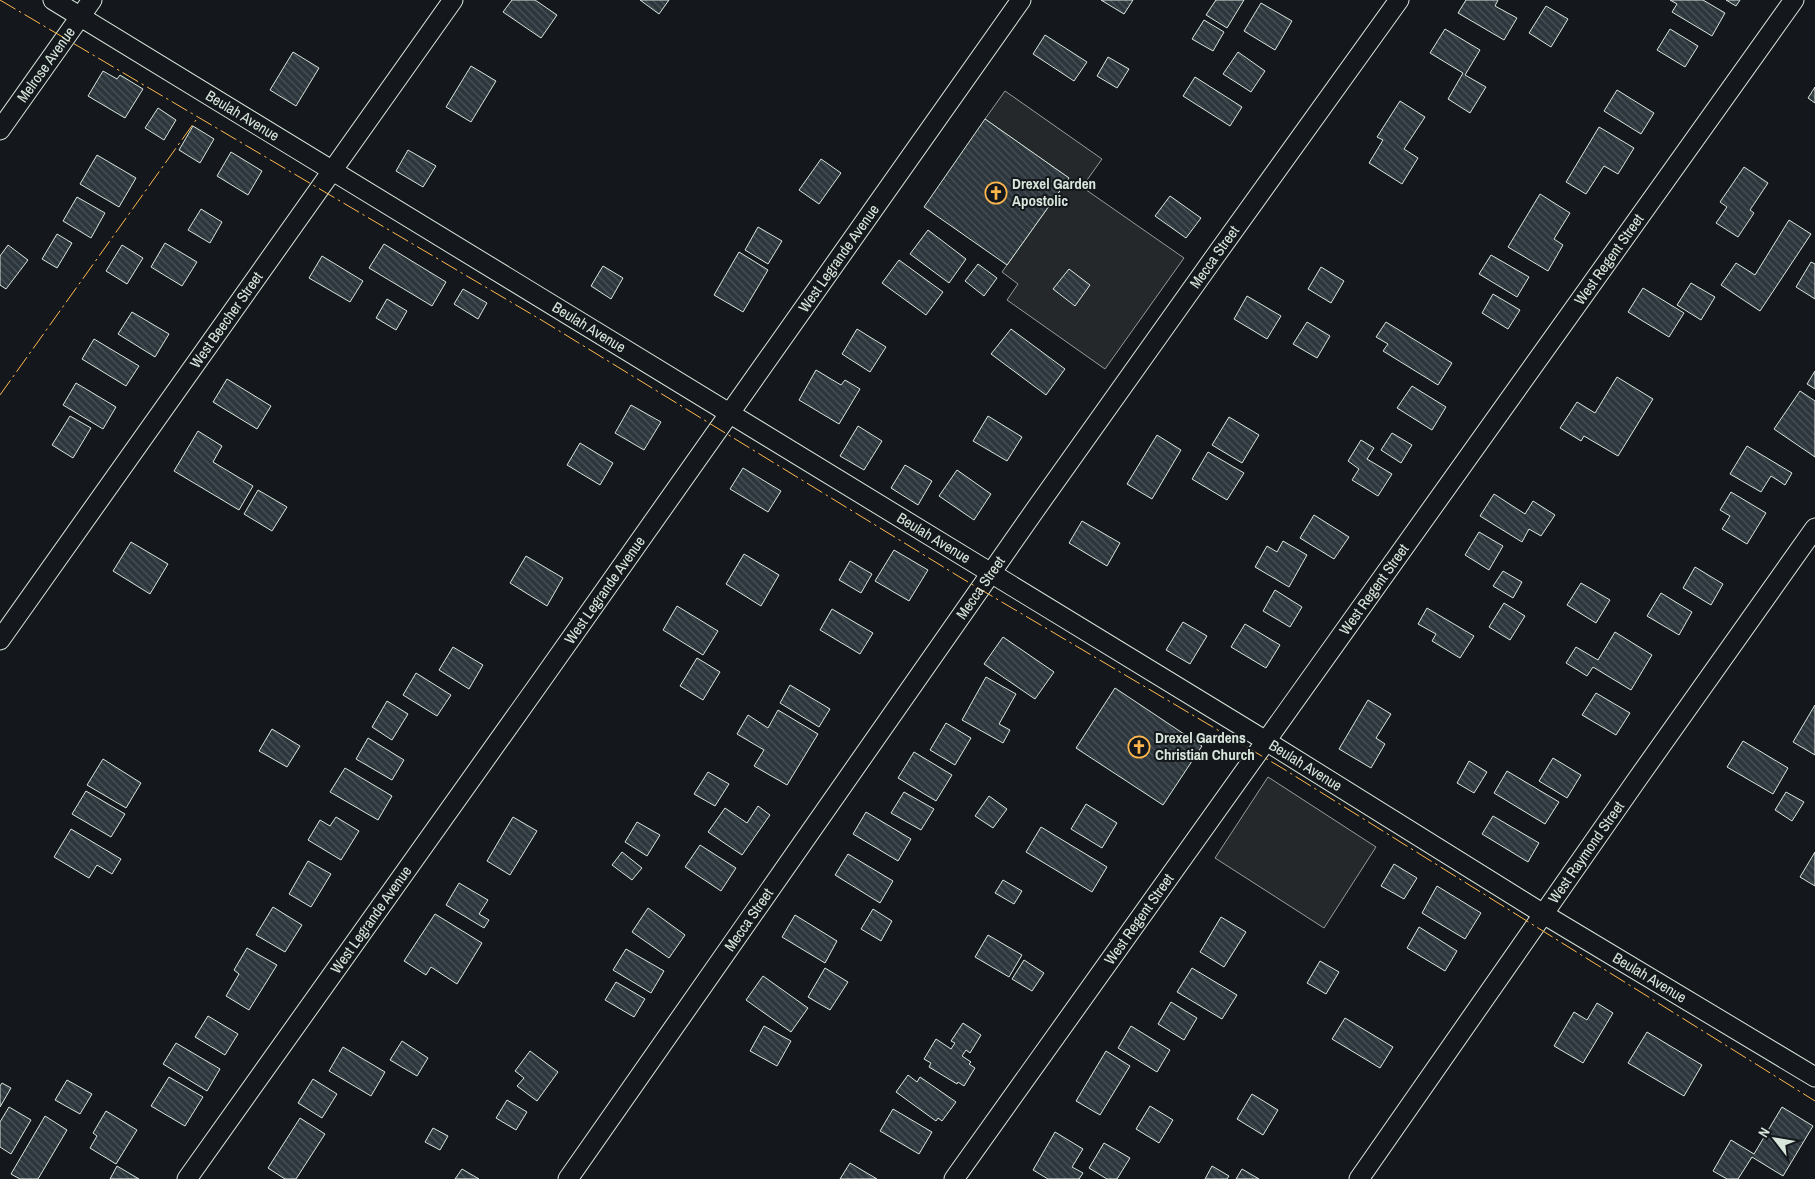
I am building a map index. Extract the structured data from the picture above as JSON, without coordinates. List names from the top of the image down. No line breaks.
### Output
{"streets":{"street":["Melrose Avenue","Beulah Avenue","Mecca Street","West Legrande Avenue","West Regent Street","West Beecher Street","West Raymond Street"]},"crossings":[["Melrose Avenue","Beulah Avenue"],["Beulah Avenue","Mecca Street"],["Beulah Avenue","West Legrande Avenue"],["Beulah Avenue","West Regent Street"],["Beulah Avenue","West Beecher Street"],["Beulah Avenue","West Raymond Street"]],"places":{"church":["Drexel Garden Apostolic","Drexel Gardens Christian Church"]},"north":"top left"}
